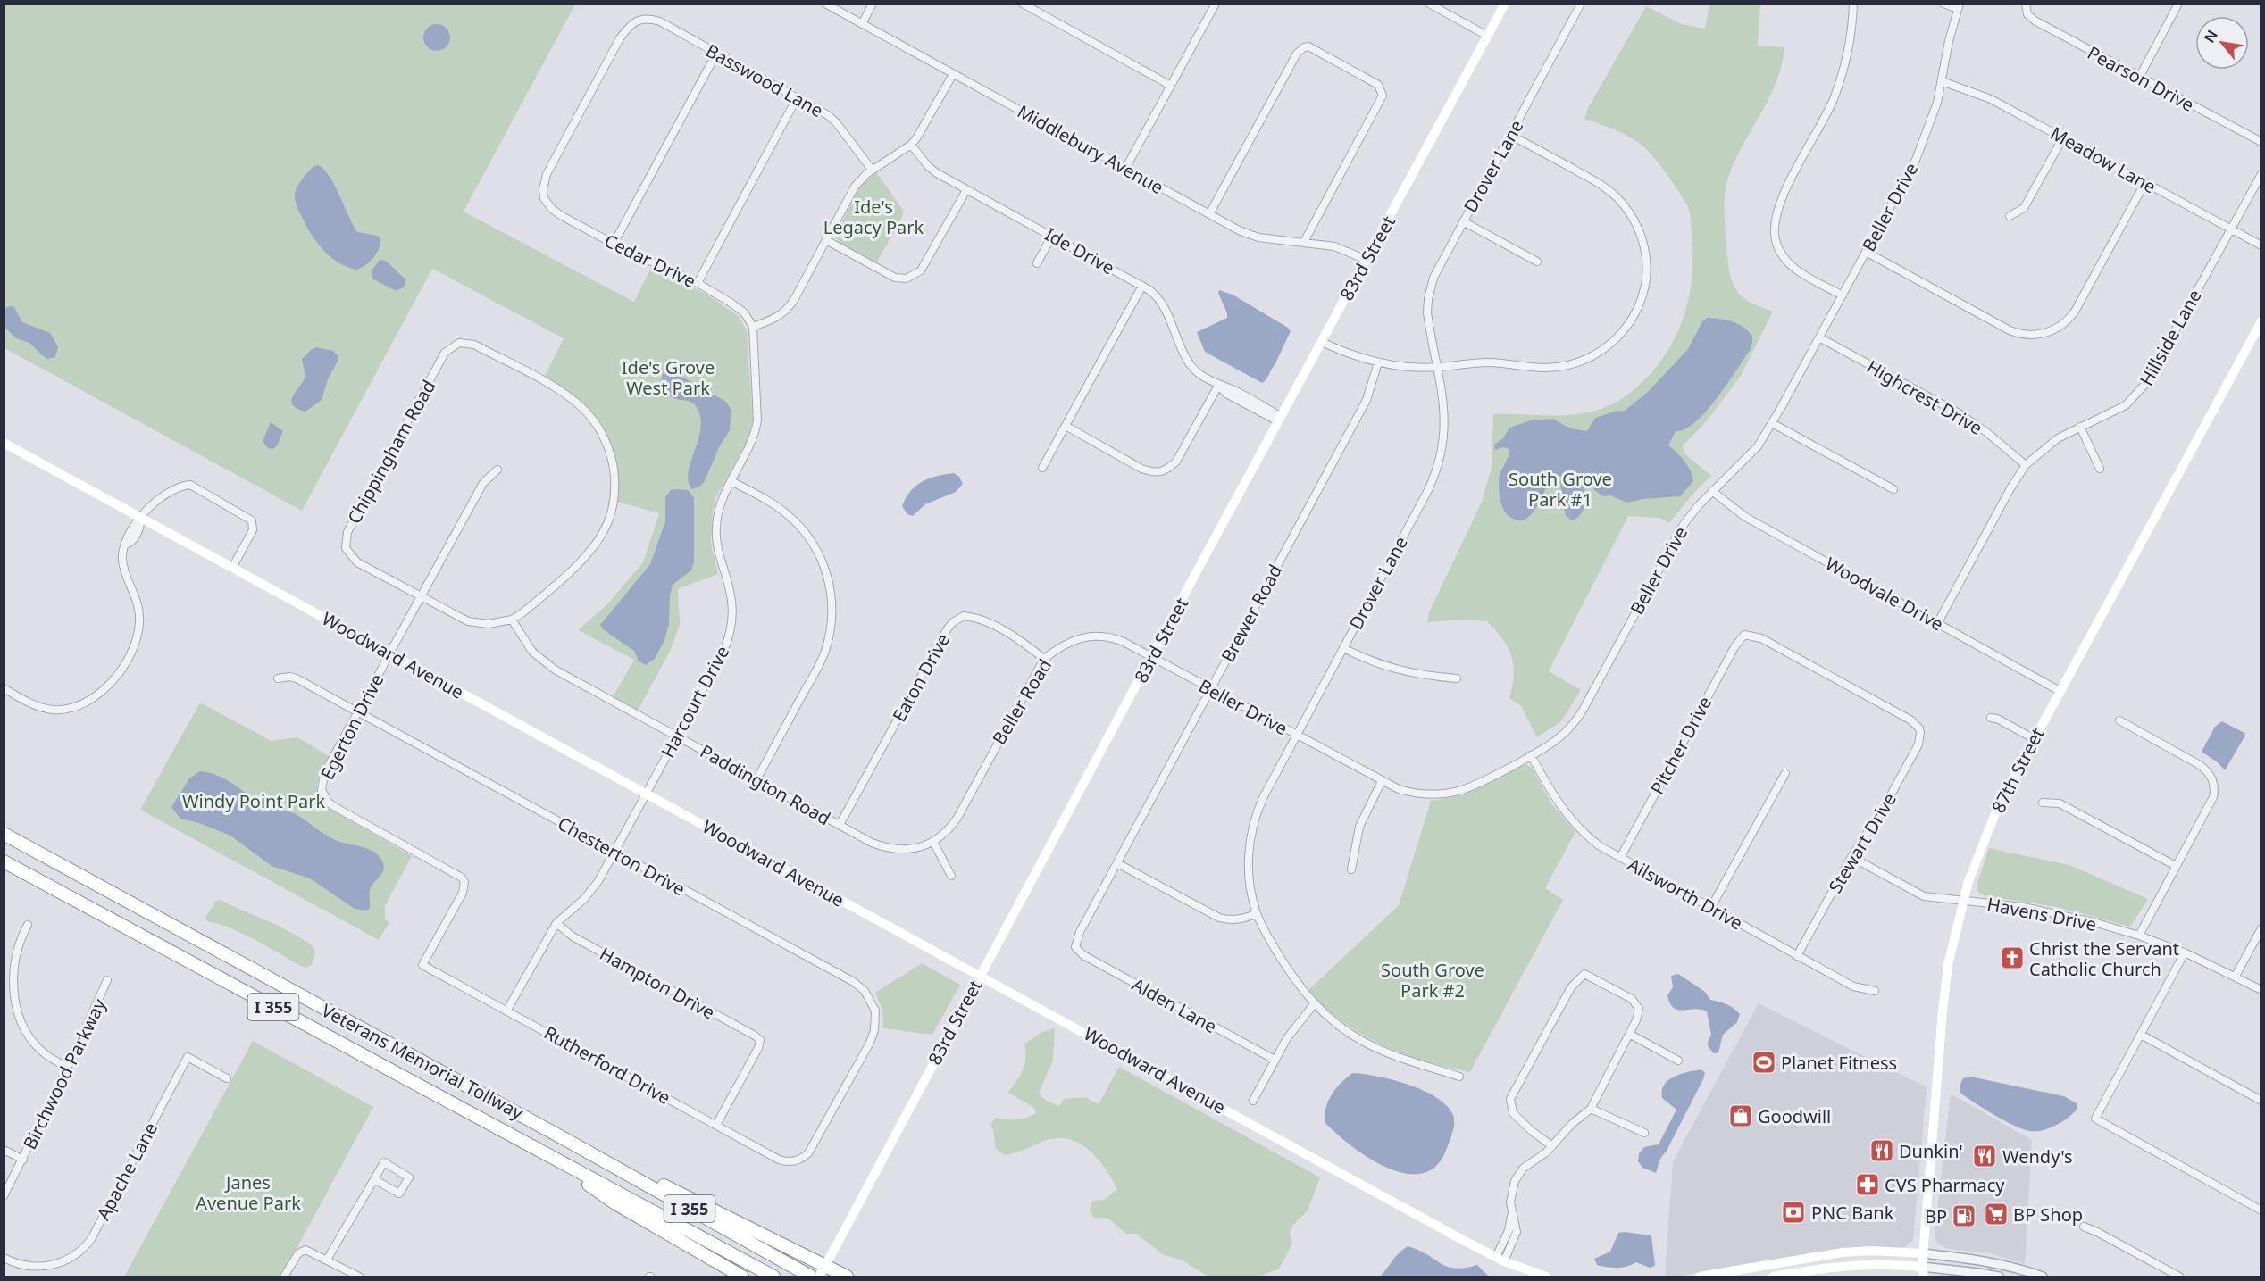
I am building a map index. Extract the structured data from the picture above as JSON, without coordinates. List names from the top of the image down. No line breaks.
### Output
{"streets":{"highway":["I 355","Veterans Memorial Tollway"],"main road":["83rd Street","Woodward Avenue","87th Street"],"street":["Pearson Drive","Basswood Lane","Middlebury Avenue","Meadow Lane","Drover Lane","Beller Drive","Ide Drive","Cedar Drive","Hillside Lane","Highcrest Drive","Chippingham Road","Woodvale Drive","Brewer Road","Eaton Drive","Harcourt Drive","Beller Road","Egerton Drive","Pitcher Drive","Paddington Road","Stewart Drive","Chesterton Drive","Ailsworth Drive","Havens Drive","Hampton Drive","Alden Lane","Rutherford Drive","Birchwood Parkway","Apache Lane"]},"crossings":[["Basswood Lane","Cedar Drive"],["Middlebury Avenue","83rd Street"],["Meadow Lane","Beller Drive"],["Meadow Lane","Hillside Lane"],["Drover Lane","Beller Drive"],["Beller Drive","83rd Street"],["Beller Drive","Highcrest Drive"],["Beller Drive","Woodvale Drive"],["Beller Drive","Brewer Road"],["Beller Drive","Beller Road"],["Beller Drive","Ailsworth Drive"],["Ide Drive","83rd Street"],["83rd Street","Woodward Avenue"],["83rd Street","Beller Road"],["Cedar Drive","Harcourt Drive"],["Hillside Lane","Highcrest Drive"],["Hillside Lane","Woodvale Drive"],["Chippingham Road","Egerton Drive"],["Chippingham Road","Paddington Road"],["Woodvale Drive","87th Street"],["Brewer Road","Alden Lane"],["Woodward Avenue","Harcourt Drive"],["Woodward Avenue","Egerton Drive"],["Eaton Drive","Beller Road"],["Eaton Drive","Paddington Road"],["Harcourt Drive","Paddington Road"],["Harcourt Drive","Chesterton Drive"],["Harcourt Drive","Hampton Drive"],["Harcourt Drive","Rutherford Drive"],["Beller Road","Paddington Road"],["Egerton Drive","Chesterton Drive"],["Egerton Drive","Rutherford Drive"],["Pitcher Drive","Stewart Drive"],["Pitcher Drive","Ailsworth Drive"],["87th Street","Havens Drive"],["Stewart Drive","Ailsworth Drive"],["Stewart Drive","Havens Drive"],["Chesterton Drive","Rutherford Drive"],["Hampton Drive","Rutherford Drive"]],"parks":["Ide's Legacy Park","Ide's Grove West Park","South Grove Park #1","Windy Point Park","South Grove Park #2","Janes Avenue Park"],"places":{"church":["Christ the Servant Catholic Church"],"sports":["Planet Fitness"],"shop":["Goodwill"],"restaurant":["Dunkin'","Wendy's"],"pharmacy":["CVS Pharmacy"],"bank":["PNC Bank"],"supermarket":["BP Shop"],"fuel station":["BP"]},"north":"top left"}
